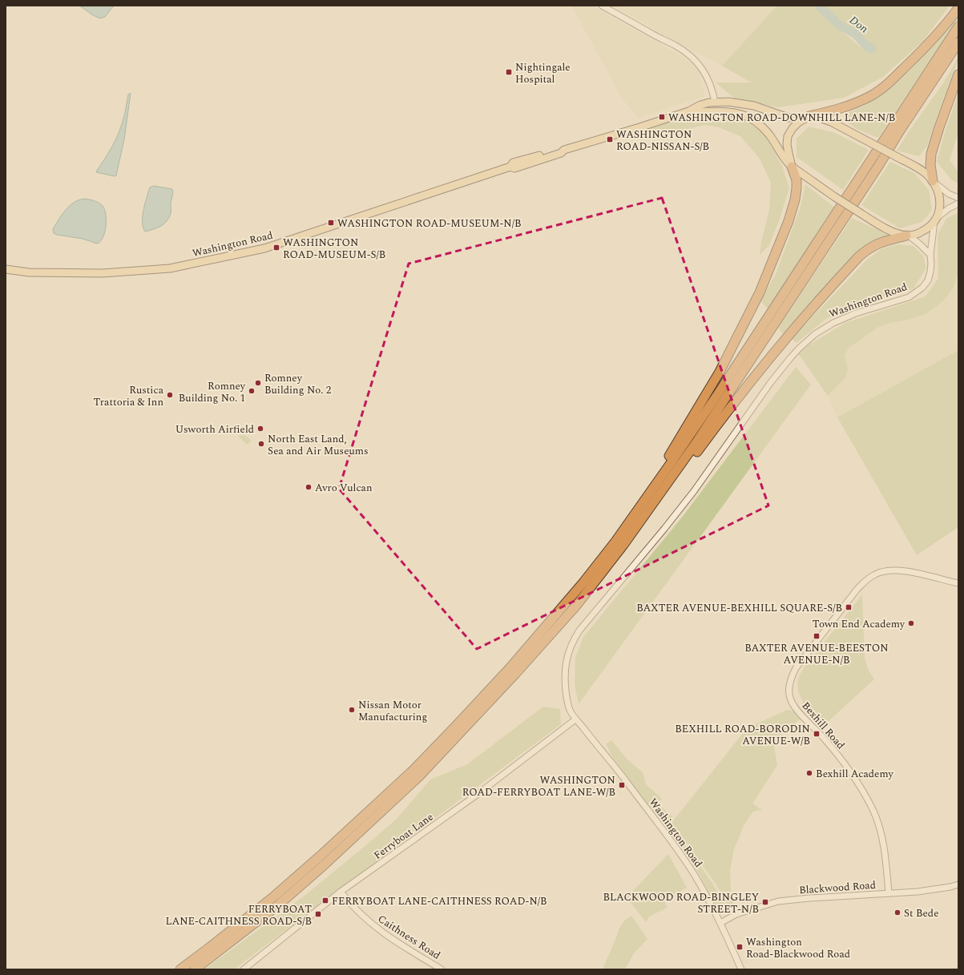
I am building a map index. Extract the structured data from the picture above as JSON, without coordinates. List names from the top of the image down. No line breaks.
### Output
{"streets":{"main road":["Washington Road"],"street":["Bexhill Road","Ferryboat Lane","Blackwood Road","Caithness Road"]},"crossings":[["Washington Road","Ferryboat Lane"],["Washington Road","Blackwood Road"],["Bexhill Road","Blackwood Road"],["Ferryboat Lane","Caithness Road"]],"water":["Don"],"places":{"transit":["Nightingale Hospital","WASHINGTON ROAD-DOWNHILL LANE-N/B","WASHINGTON ROAD-NISSAN-S/B","WASHINGTON ROAD-MUSEUM-N/B","WASHINGTON ROAD-MUSEUM-S/B","BAXTER AVENUE-BEXHILL SQUARE-S/B","BAXTER AVENUE-BEESTON AVENUE-N/B","BEXHILL ROAD-BORODIN AVENUE-W/B","WASHINGTON ROAD-FERRYBOAT LANE-W/B","FERRYBOAT LANE-CAITHNESS ROAD-N/B","BLACKWOOD ROAD-BINGLEY STREET-N/B","FERRYBOAT LANE-CAITHNESS ROAD-S/B","Washington Road-Blackwood Road"],"other":["Romney Building No. 2","Romney Building No. 1","Rustica Trattoria & Inn","Usworth Airfield","North East Land, Sea and Air Museums","Avro Vulcan","Town End Academy","Nissan Motor Manufacturing","Bexhill Academy","St Bede"]}}
